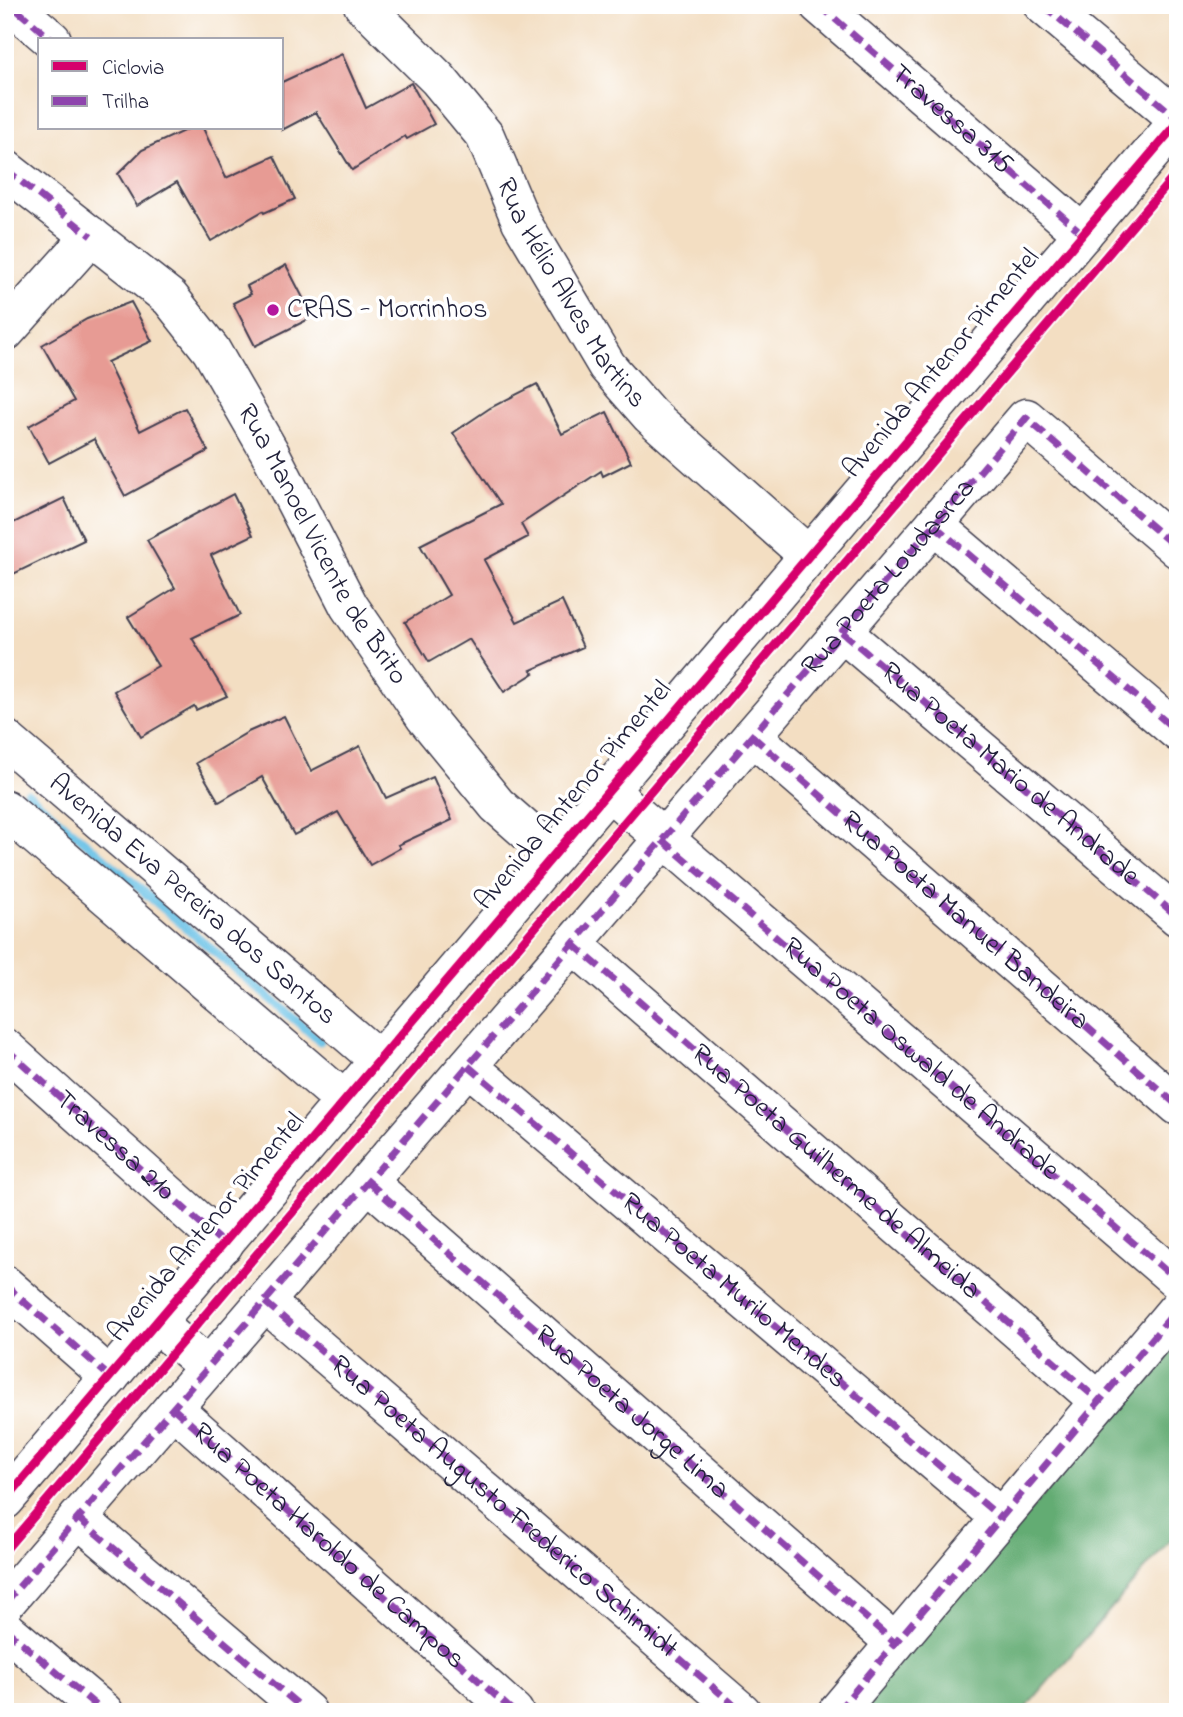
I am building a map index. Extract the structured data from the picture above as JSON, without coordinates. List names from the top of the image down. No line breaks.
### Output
{"streets":{"street":["Travessa 315","Rua Hélio Alves Martins","Avenida Antenor Pimentel","Rua Manoel Vicente de Brito","Rua Poeta Loudasrca","Rua Poeta Mario de Andrade","Avenida Eva Pereira dos Santos","Rua Poeta Manuel Bandeira","Rua Poeta Oswald de Andrade","Travessa 210","Rua Poeta Guilherme de Almeida","Rua Poeta Murilo Mendes","Rua Poeta Jorge Lima","Rua Poeta Augusto Frederico Schimidt","Rua Poeta Haroldo de Campos"]},"crossings":[["Travessa 315","Avenida Antenor Pimentel"],["Rua Hélio Alves Martins","Avenida Antenor Pimentel"],["Avenida Antenor Pimentel","Rua Manoel Vicente de Brito"],["Avenida Antenor Pimentel","Avenida Eva Pereira dos Santos"],["Avenida Antenor Pimentel","Rua Poeta Oswald de Andrade"],["Avenida Antenor Pimentel","Travessa 210"],["Rua Poeta Loudasrca","Rua Poeta Mario de Andrade"],["Rua Poeta Loudasrca","Rua Poeta Manuel Bandeira"],["Rua Poeta Loudasrca","Rua Poeta Oswald de Andrade"],["Rua Poeta Loudasrca","Rua Poeta Guilherme de Almeida"],["Rua Poeta Loudasrca","Rua Poeta Murilo Mendes"],["Rua Poeta Loudasrca","Rua Poeta Jorge Lima"],["Rua Poeta Loudasrca","Rua Poeta Augusto Frederico Schimidt"],["Rua Poeta Loudasrca","Rua Poeta Haroldo de Campos"]],"places":["CRAS - Morrinhos"],"legend":["Ciclovia","Trilha"]}
